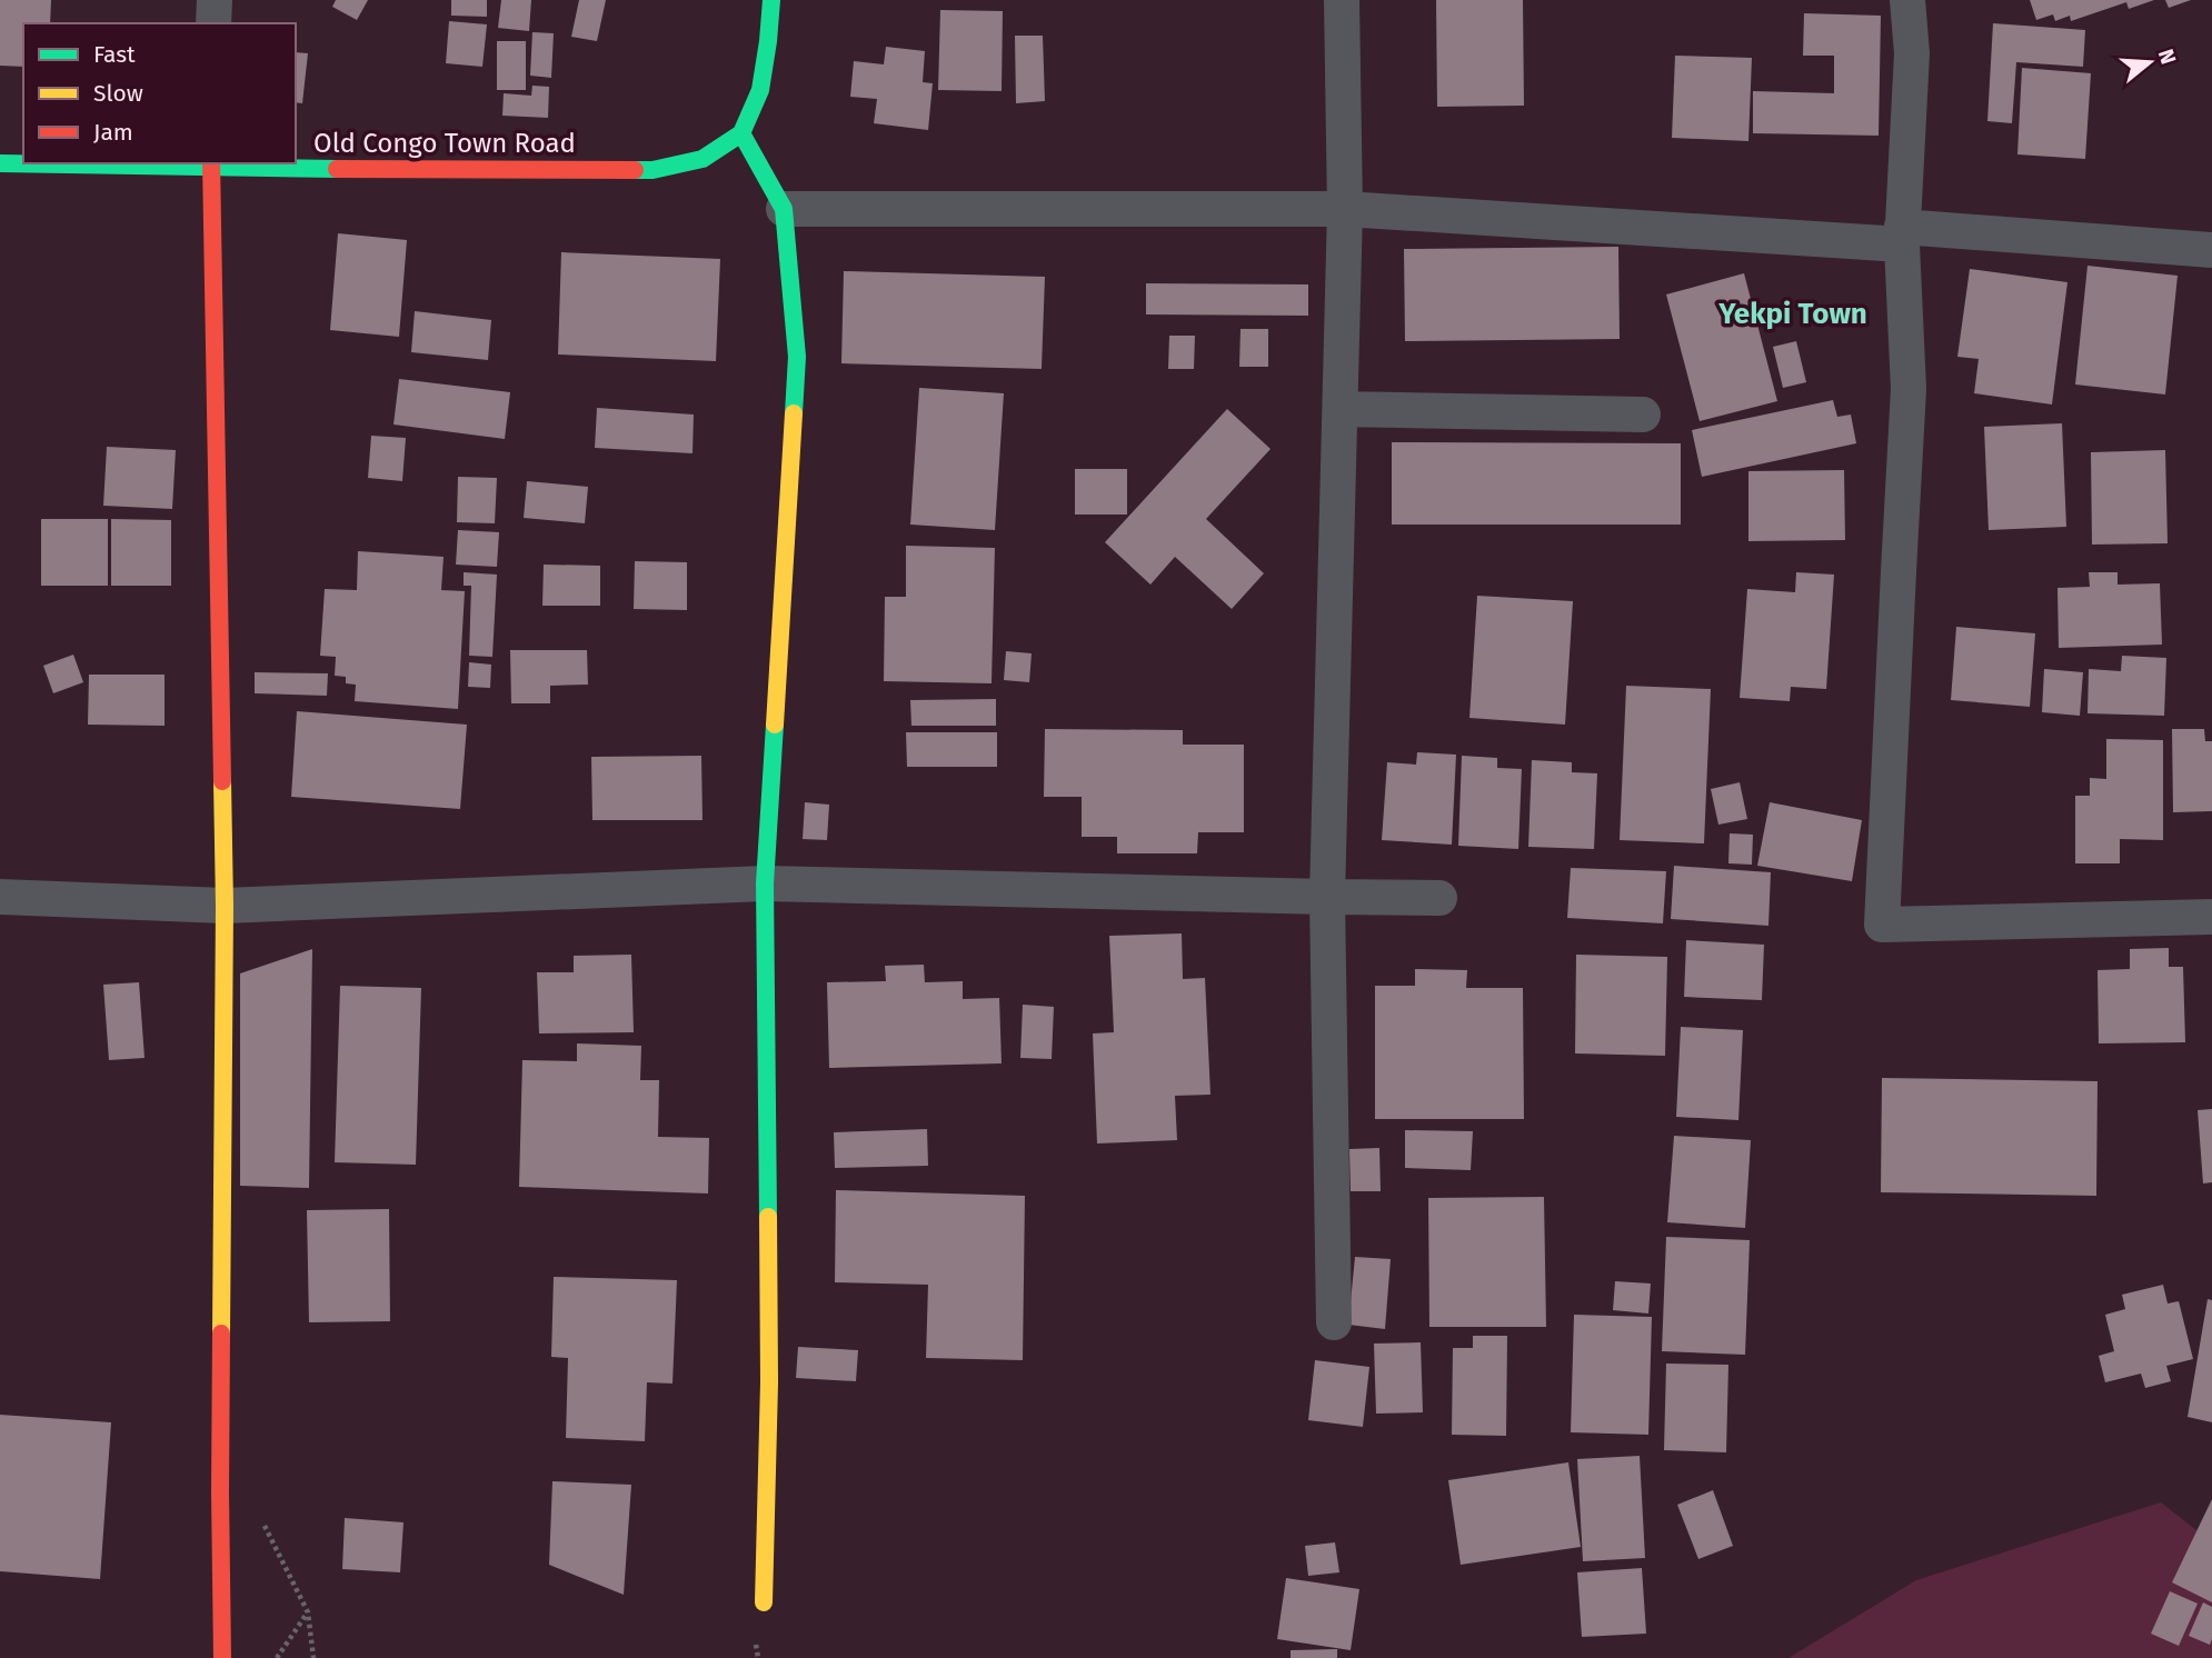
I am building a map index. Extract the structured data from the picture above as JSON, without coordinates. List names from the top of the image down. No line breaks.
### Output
{"streets":{"street":["Old Congo Town Road"]},"districts":["Yekpi Town"],"legend":["Fast","Slow","Jam"],"north":"right"}
